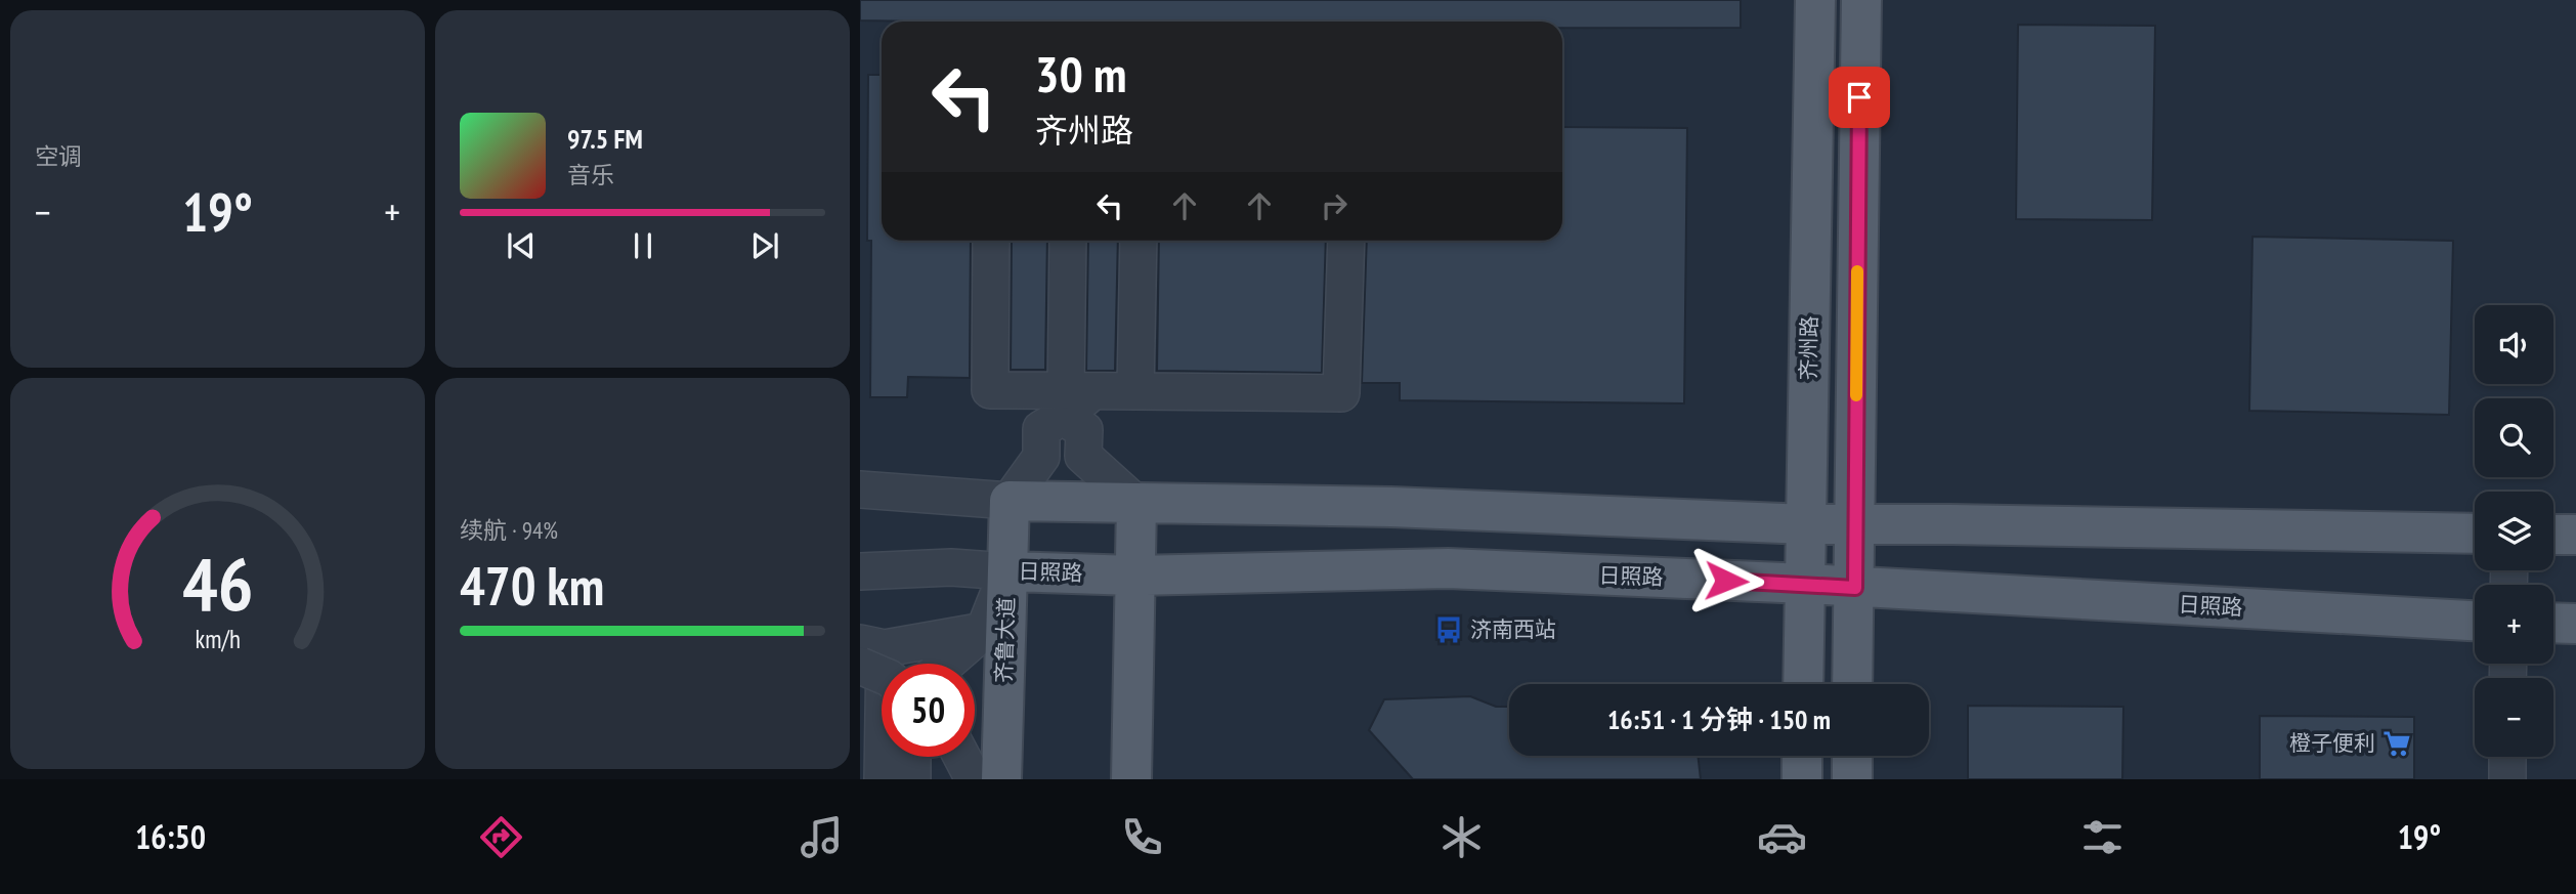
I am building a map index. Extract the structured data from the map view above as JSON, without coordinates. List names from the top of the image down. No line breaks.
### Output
{"streets":{"main road":["齐州路","日照路","齐鲁大道"]},"crossings":[["齐州路","日照路"],["日照路","齐鲁大道"]],"places":{"bus stop":["济南西站"],"supermarket":["橙子便利"]},"page":{"tile":["空调",["续航 · 94%","470 km"]],"turn":["30 m","齐州路"],"song":["97.5 FM","音乐"],"heat":["−","19°","+"],"map_buttons":["+","−"],"limit":"50","trip":"16:51 · 1 分钟 · 150 m","tabs":["16:50","19°"],"gauge":["46","km/h"]}}
